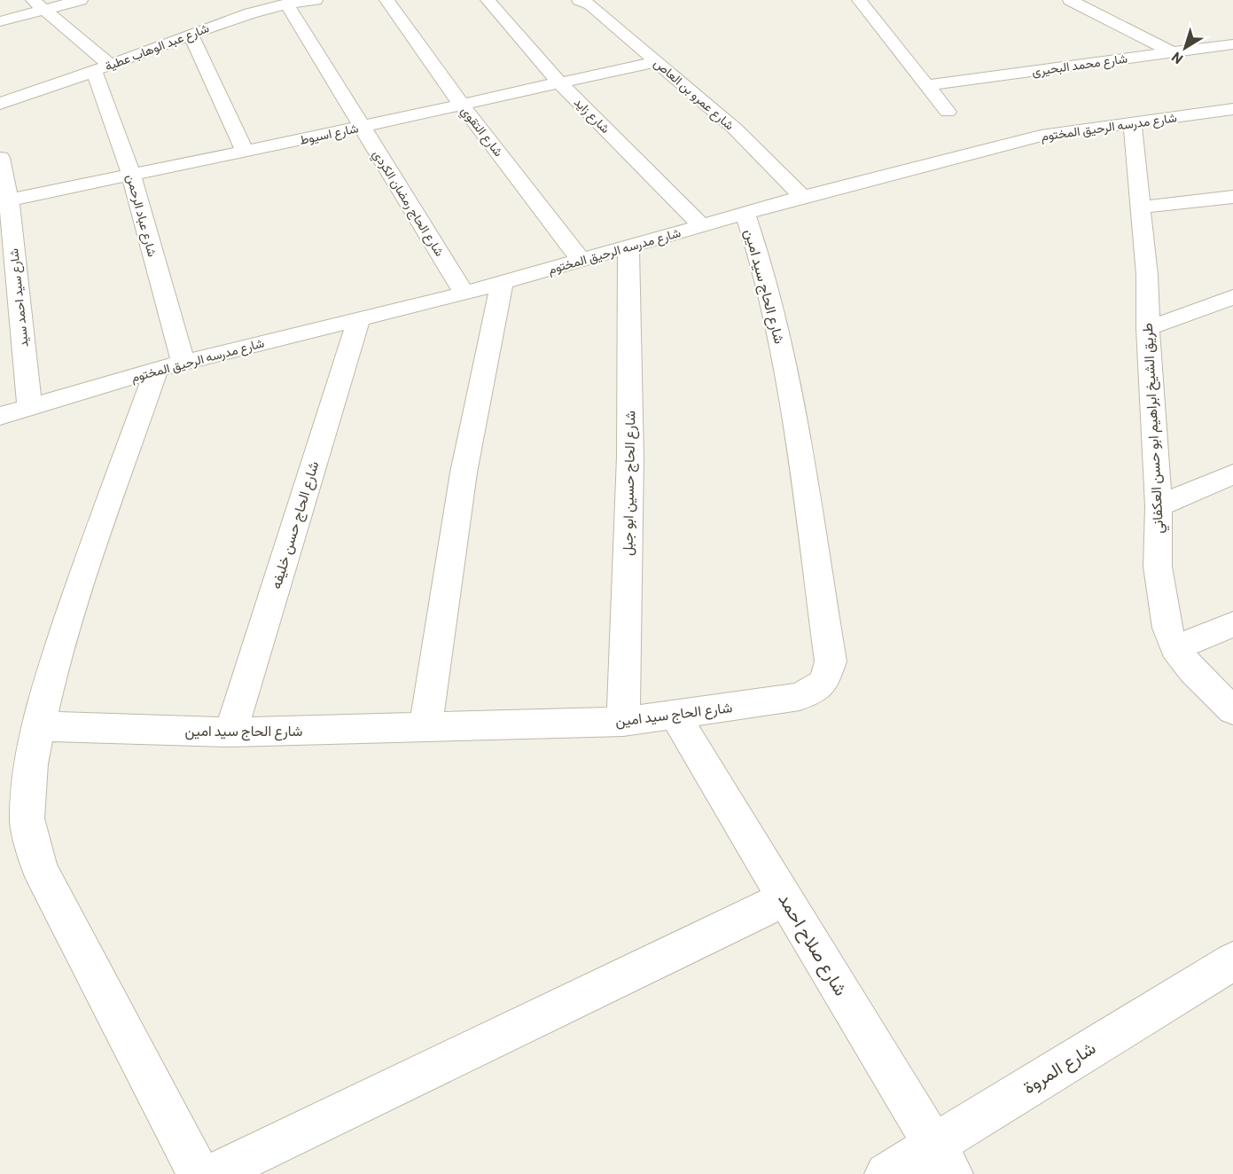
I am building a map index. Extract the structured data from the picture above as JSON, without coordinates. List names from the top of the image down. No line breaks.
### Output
{"streets":{"street":["شارع عبد الوهاب عطية","شارع محمد البحيرى","شارع عمرو بن العاص","شارع زايد","شارع مدرسه الرحيق المختوم","شارع التقوي","شارع اسيوط","شارع الحاج رمضان الكردي","شارع عباد الرحمن","شارع الحاج سيد امين","شارع سيد احمد سيد","طريق الشيخ ابراهيم ابو حسن العكفاني","شارع الحاج حسين ابو جبل","شارع الحاج حسن خليفه","شارع صلاح احمد","شارع المروة"]},"crossings":[["شارع عبد الوهاب عطية","شارع الحاج رمضان الكردي"],["شارع عبد الوهاب عطية","شارع عباد الرحمن"],["شارع عمرو بن العاص","شارع مدرسه الرحيق المختوم"],["شارع عمرو بن العاص","شارع اسيوط"],["شارع زايد","شارع مدرسه الرحيق المختوم"],["شارع زايد","شارع اسيوط"],["شارع مدرسه الرحيق المختوم","شارع التقوي"],["شارع مدرسه الرحيق المختوم","شارع الحاج رمضان الكردي"],["شارع مدرسه الرحيق المختوم","شارع عباد الرحمن"],["شارع مدرسه الرحيق المختوم","شارع الحاج سيد امين"],["شارع مدرسه الرحيق المختوم","شارع سيد احمد سيد"],["شارع مدرسه الرحيق المختوم","طريق الشيخ ابراهيم ابو حسن العكفاني"],["شارع مدرسه الرحيق المختوم","شارع الحاج حسين ابو جبل"],["شارع مدرسه الرحيق المختوم","شارع الحاج حسن خليفه"],["شارع التقوي","شارع اسيوط"],["شارع اسيوط","شارع الحاج رمضان الكردي"],["شارع اسيوط","شارع عباد الرحمن"],["شارع اسيوط","شارع سيد احمد سيد"],["شارع الحاج سيد امين","شارع الحاج حسين ابو جبل"],["شارع الحاج سيد امين","شارع الحاج حسن خليفه"],["شارع الحاج سيد امين","شارع صلاح احمد"],["شارع صلاح احمد","شارع المروة"]],"north":"bottom left"}
